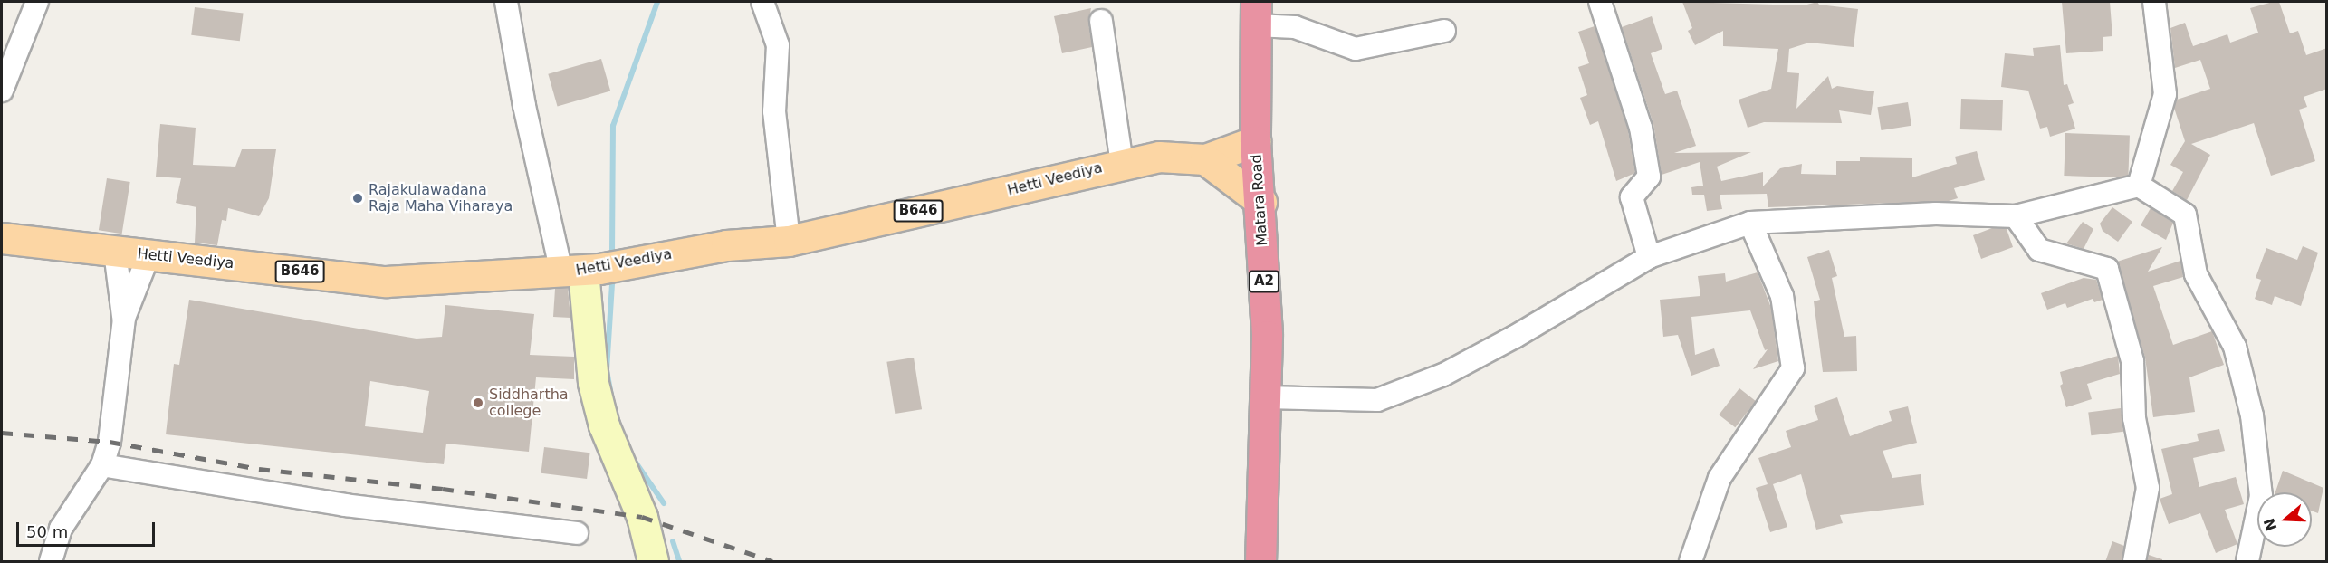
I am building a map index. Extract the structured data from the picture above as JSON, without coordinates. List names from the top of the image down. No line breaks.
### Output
{"streets":{"highway":["Matara Road","A2"],"main road":["Hetti Veediya","B646"]},"crossings":[["Hetti Veediya","Matara Road"]],"places":["Rajakulawadana Raja Maha Viharaya","Siddhartha college"],"scale_bar":"50 m","north":"left"}
